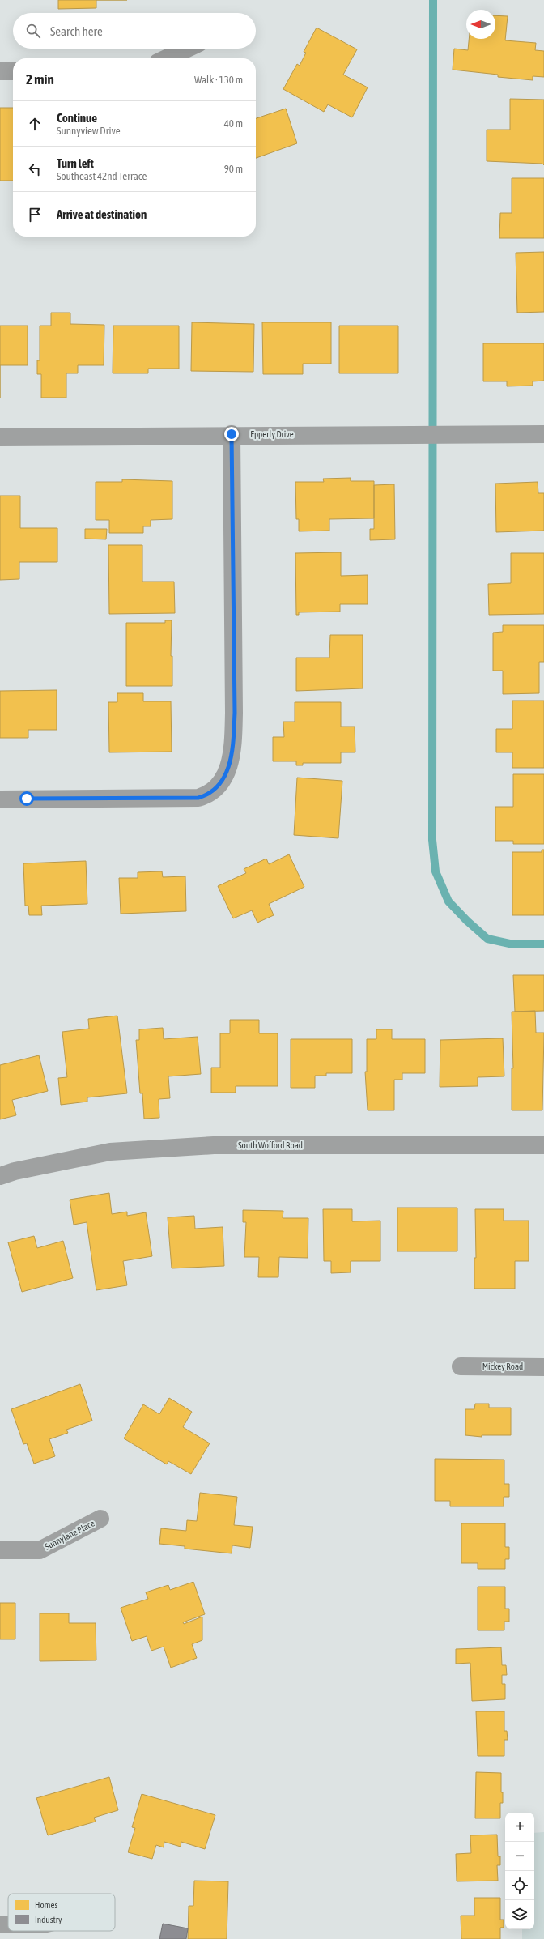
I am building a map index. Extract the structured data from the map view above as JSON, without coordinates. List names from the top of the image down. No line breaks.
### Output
{"streets":{"street":["Epperly Drive","South Wofford Road","Mickey Road","Sunnylane Place"]},"legend":["Homes","Industry"],"north":"left","page":{"search":"Search here","heading":["2 min","Walk · 130 m"],"list":[["Continue","Sunnyview Drive","40 m"],["Turn left","Southeast 42nd Terrace","90 m"],"Arrive at destination"],"map_buttons":["+","−"]}}
